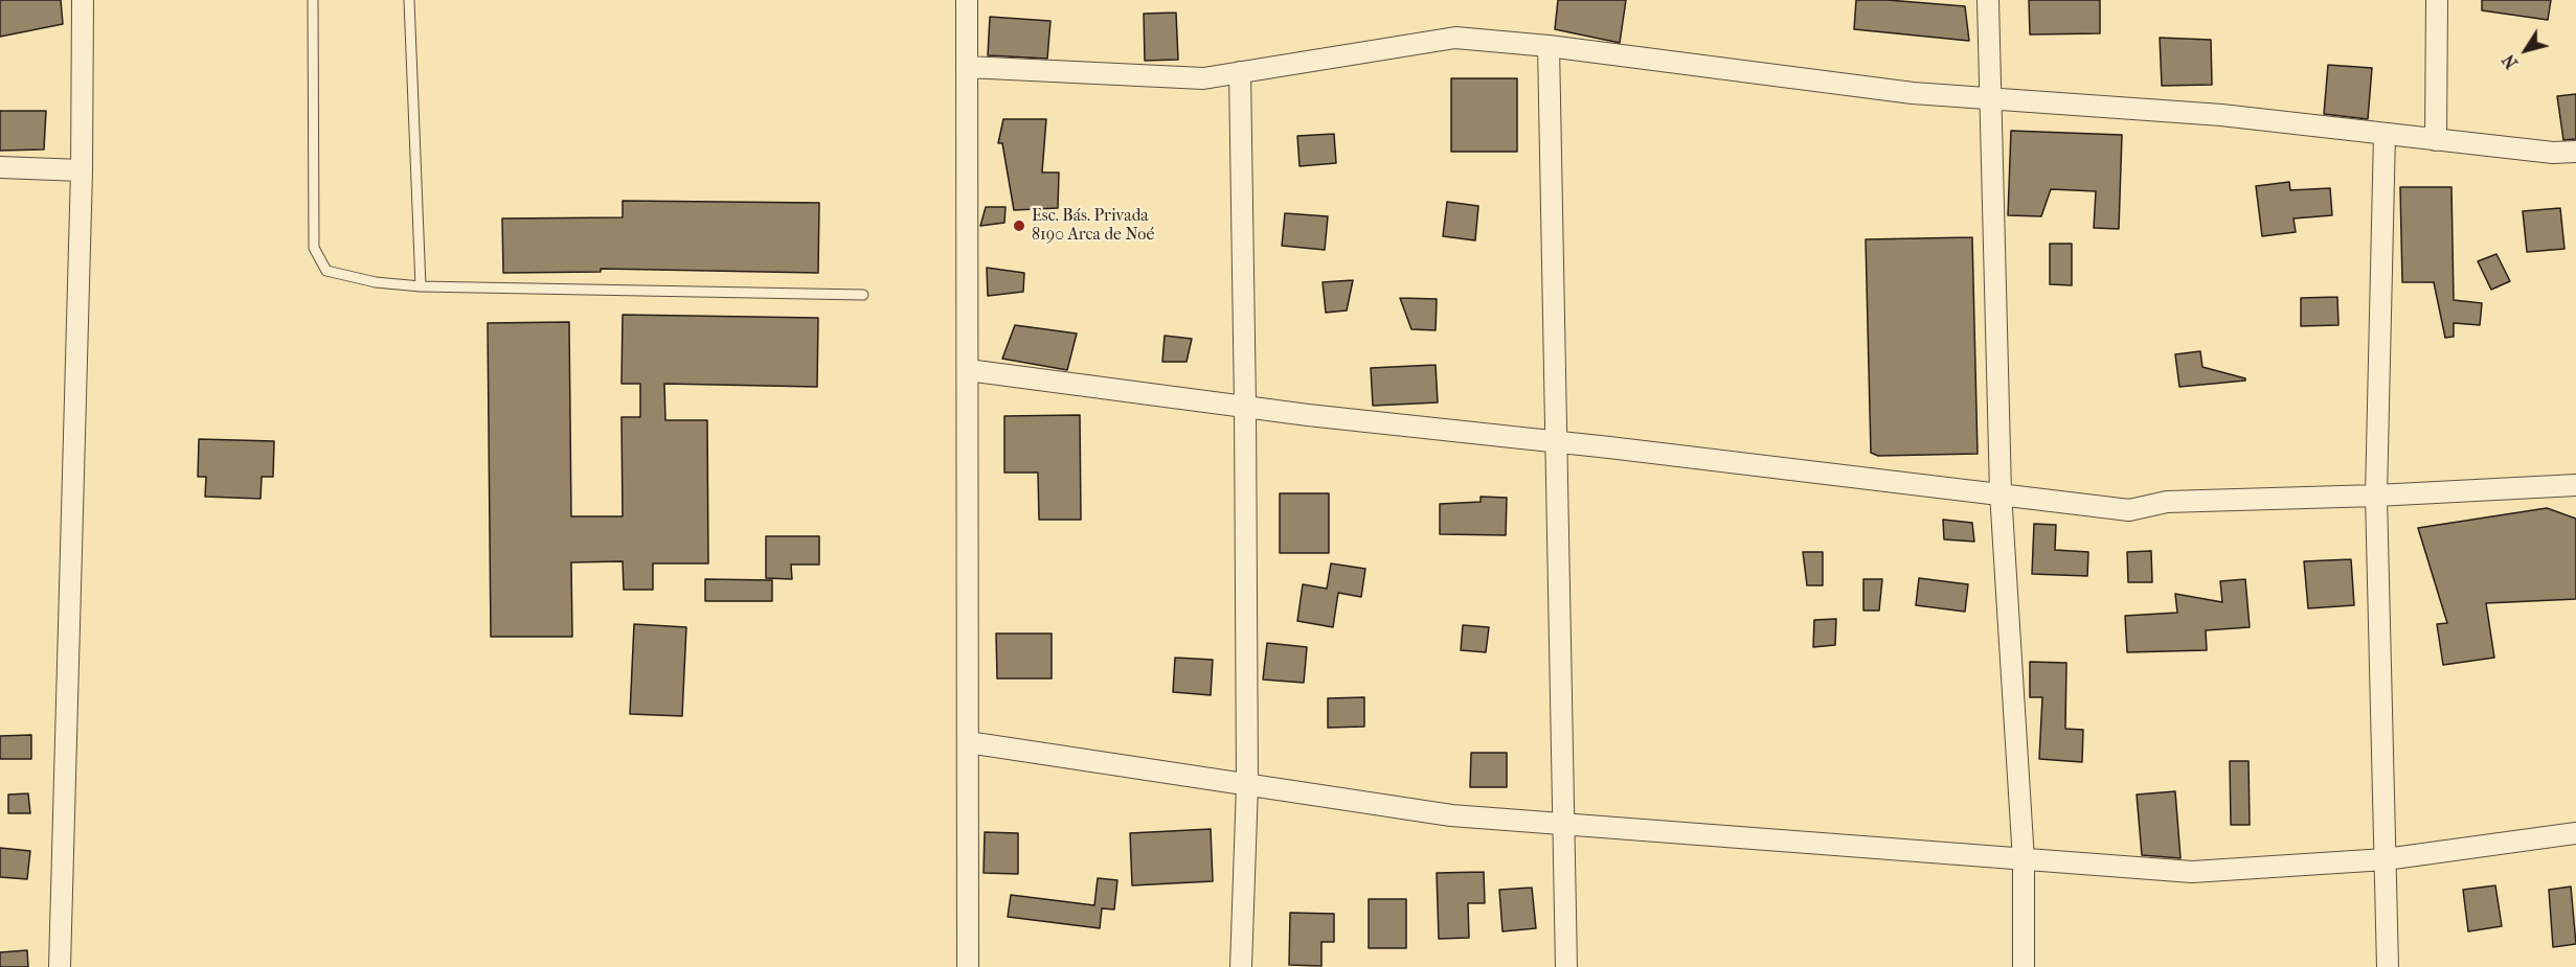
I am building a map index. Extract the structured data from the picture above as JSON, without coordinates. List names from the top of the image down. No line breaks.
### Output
{"places":["Esc. Bás. Privada 8190 Arca de Noé"],"north":"bottom left"}
